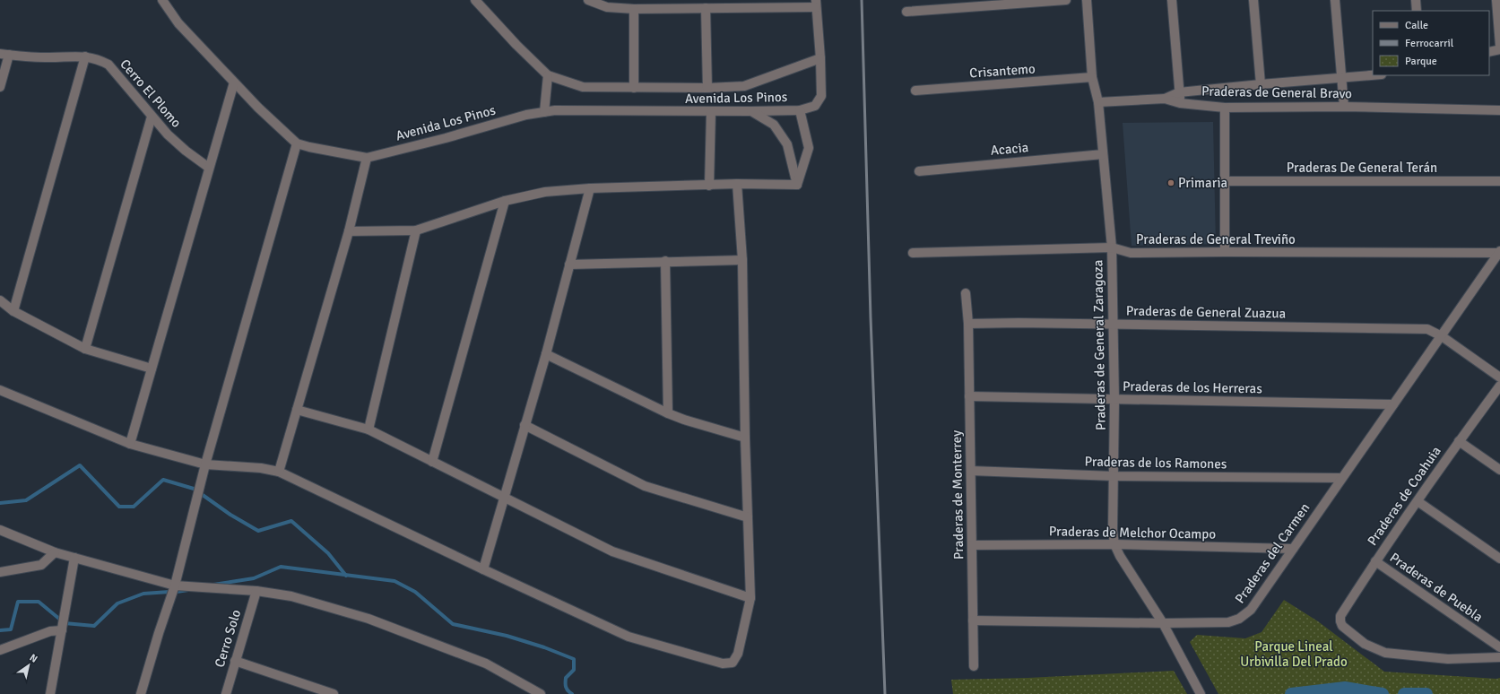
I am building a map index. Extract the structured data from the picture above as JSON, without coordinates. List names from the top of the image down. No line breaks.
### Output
{"streets":{"street":["Crisantemo","Praderas de General Bravo","Cerro El Plomo","Avenida Los Pinos","Acacia","Praderas De General Terán","Praderas de General Treviño","Praderas de General Zuazua","Praderas de General Zaragoza","Praderas de los Herreras","Praderas de los Ramones","Praderas de Monterrey","Praderas de Coahuia","Praderas de Melchor Ocampo","Praderas del Carmen","Praderas de Puebla","Cerro Solo"]},"crossings":[["Crisantemo","Praderas de General Zaragoza"],["Acacia","Praderas de General Zaragoza"],["Praderas de General Treviño","Praderas de General Zaragoza"],["Praderas de General Treviño","Praderas del Carmen"],["Praderas de General Zuazua","Praderas de General Zaragoza"],["Praderas de General Zuazua","Praderas de Monterrey"],["Praderas de General Zuazua","Praderas del Carmen"],["Praderas de General Zaragoza","Praderas de los Herreras"],["Praderas de General Zaragoza","Praderas de los Ramones"],["Praderas de General Zaragoza","Praderas de Melchor Ocampo"],["Praderas de General Zaragoza","Praderas del Carmen"],["Praderas de los Herreras","Praderas de Monterrey"],["Praderas de los Herreras","Praderas del Carmen"],["Praderas de los Ramones","Praderas de Monterrey"],["Praderas de los Ramones","Praderas del Carmen"],["Praderas de Monterrey","Praderas de Melchor Ocampo"],["Praderas de Monterrey","Praderas del Carmen"],["Praderas de Coahuia","Praderas de Puebla"],["Praderas de Melchor Ocampo","Praderas del Carmen"]],"parks":["Parque Lineal Urbivilla Del Prado"],"places":["Primaria"],"legend":["Calle","Ferrocarril","Parque"],"north":"top right"}
